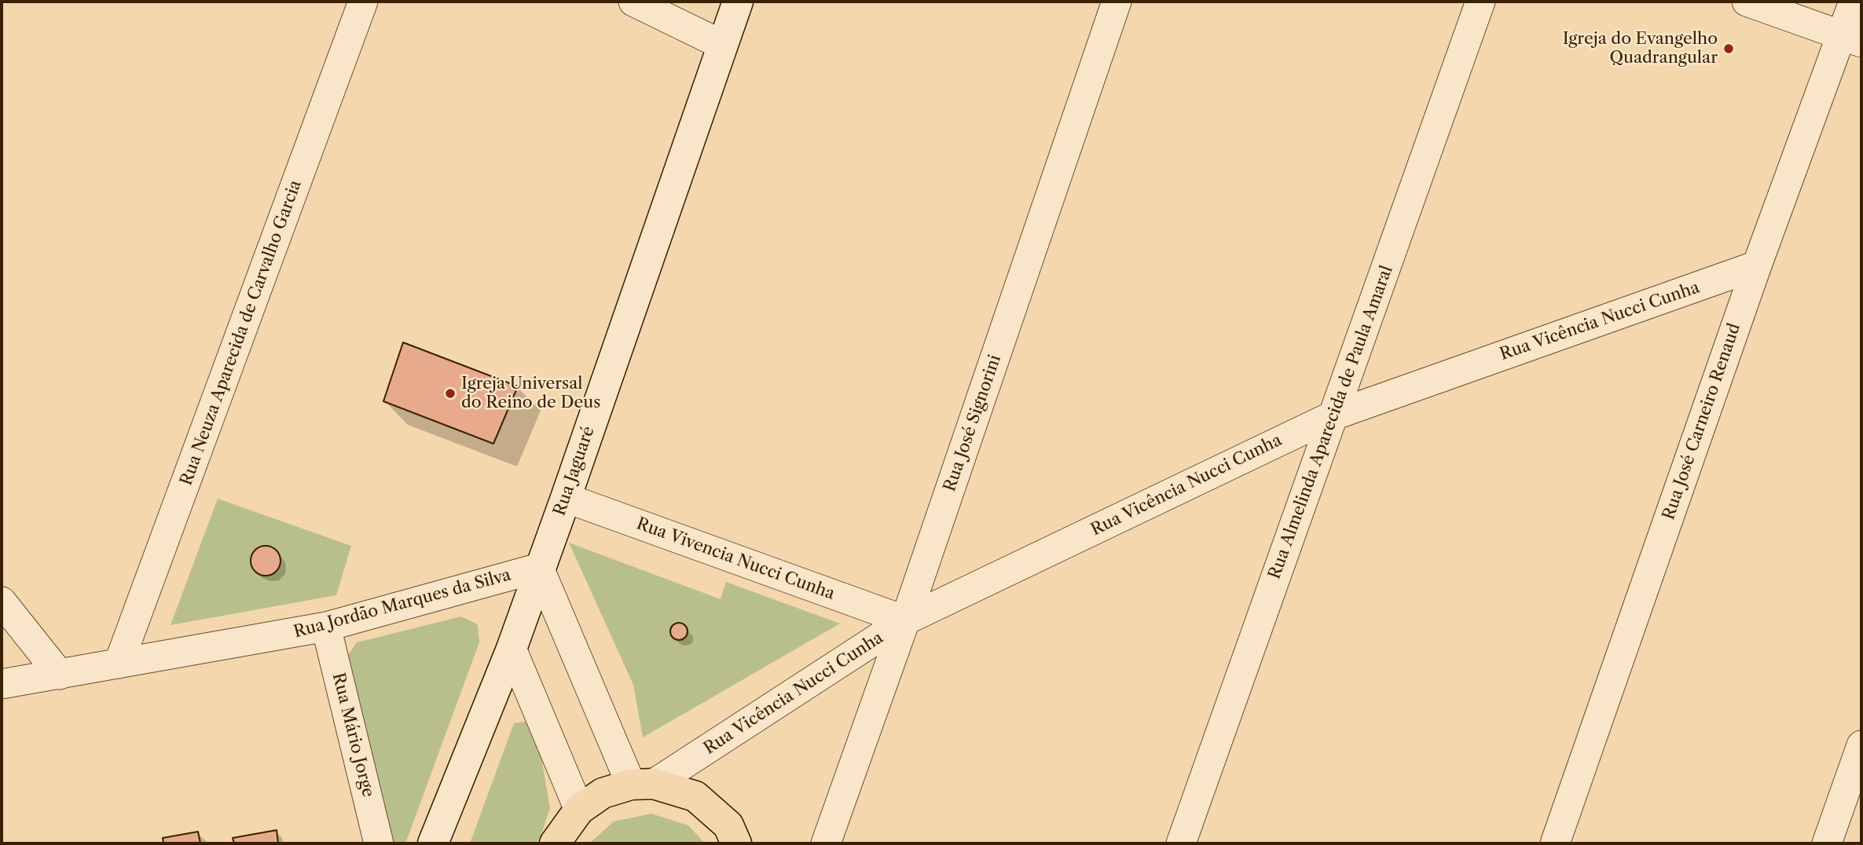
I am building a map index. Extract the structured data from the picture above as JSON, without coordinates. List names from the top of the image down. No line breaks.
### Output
{"streets":{"street":["Rua Vicência Nucci Cunha","Rua Neuza Aparecida de Carvalho Garcia","Rua José Carneiro Renaud","Rua Almelinda Aparecida de Paula Amaral","Rua José Signorini","Rua Jaguaré","Rua Vivencia Nucci Cunha","Rua Jordão Marques da Silva","Rua Mário Jorge"]},"crossings":[["Rua Vicência Nucci Cunha","Rua José Carneiro Renaud"],["Rua Vicência Nucci Cunha","Rua Almelinda Aparecida de Paula Amaral"],["Rua Vicência Nucci Cunha","Rua José Signorini"],["Rua Vicência Nucci Cunha","Rua Vivencia Nucci Cunha"],["Rua Neuza Aparecida de Carvalho Garcia","Rua Jordão Marques da Silva"],["Rua José Signorini","Rua Vivencia Nucci Cunha"],["Rua Jaguaré","Rua Vivencia Nucci Cunha"],["Rua Jaguaré","Rua Jordão Marques da Silva"],["Rua Jordão Marques da Silva","Rua Mário Jorge"]],"places":["Igreja do Evangelho Quadrangular","Igreja Universal do Reino de Deus"]}
